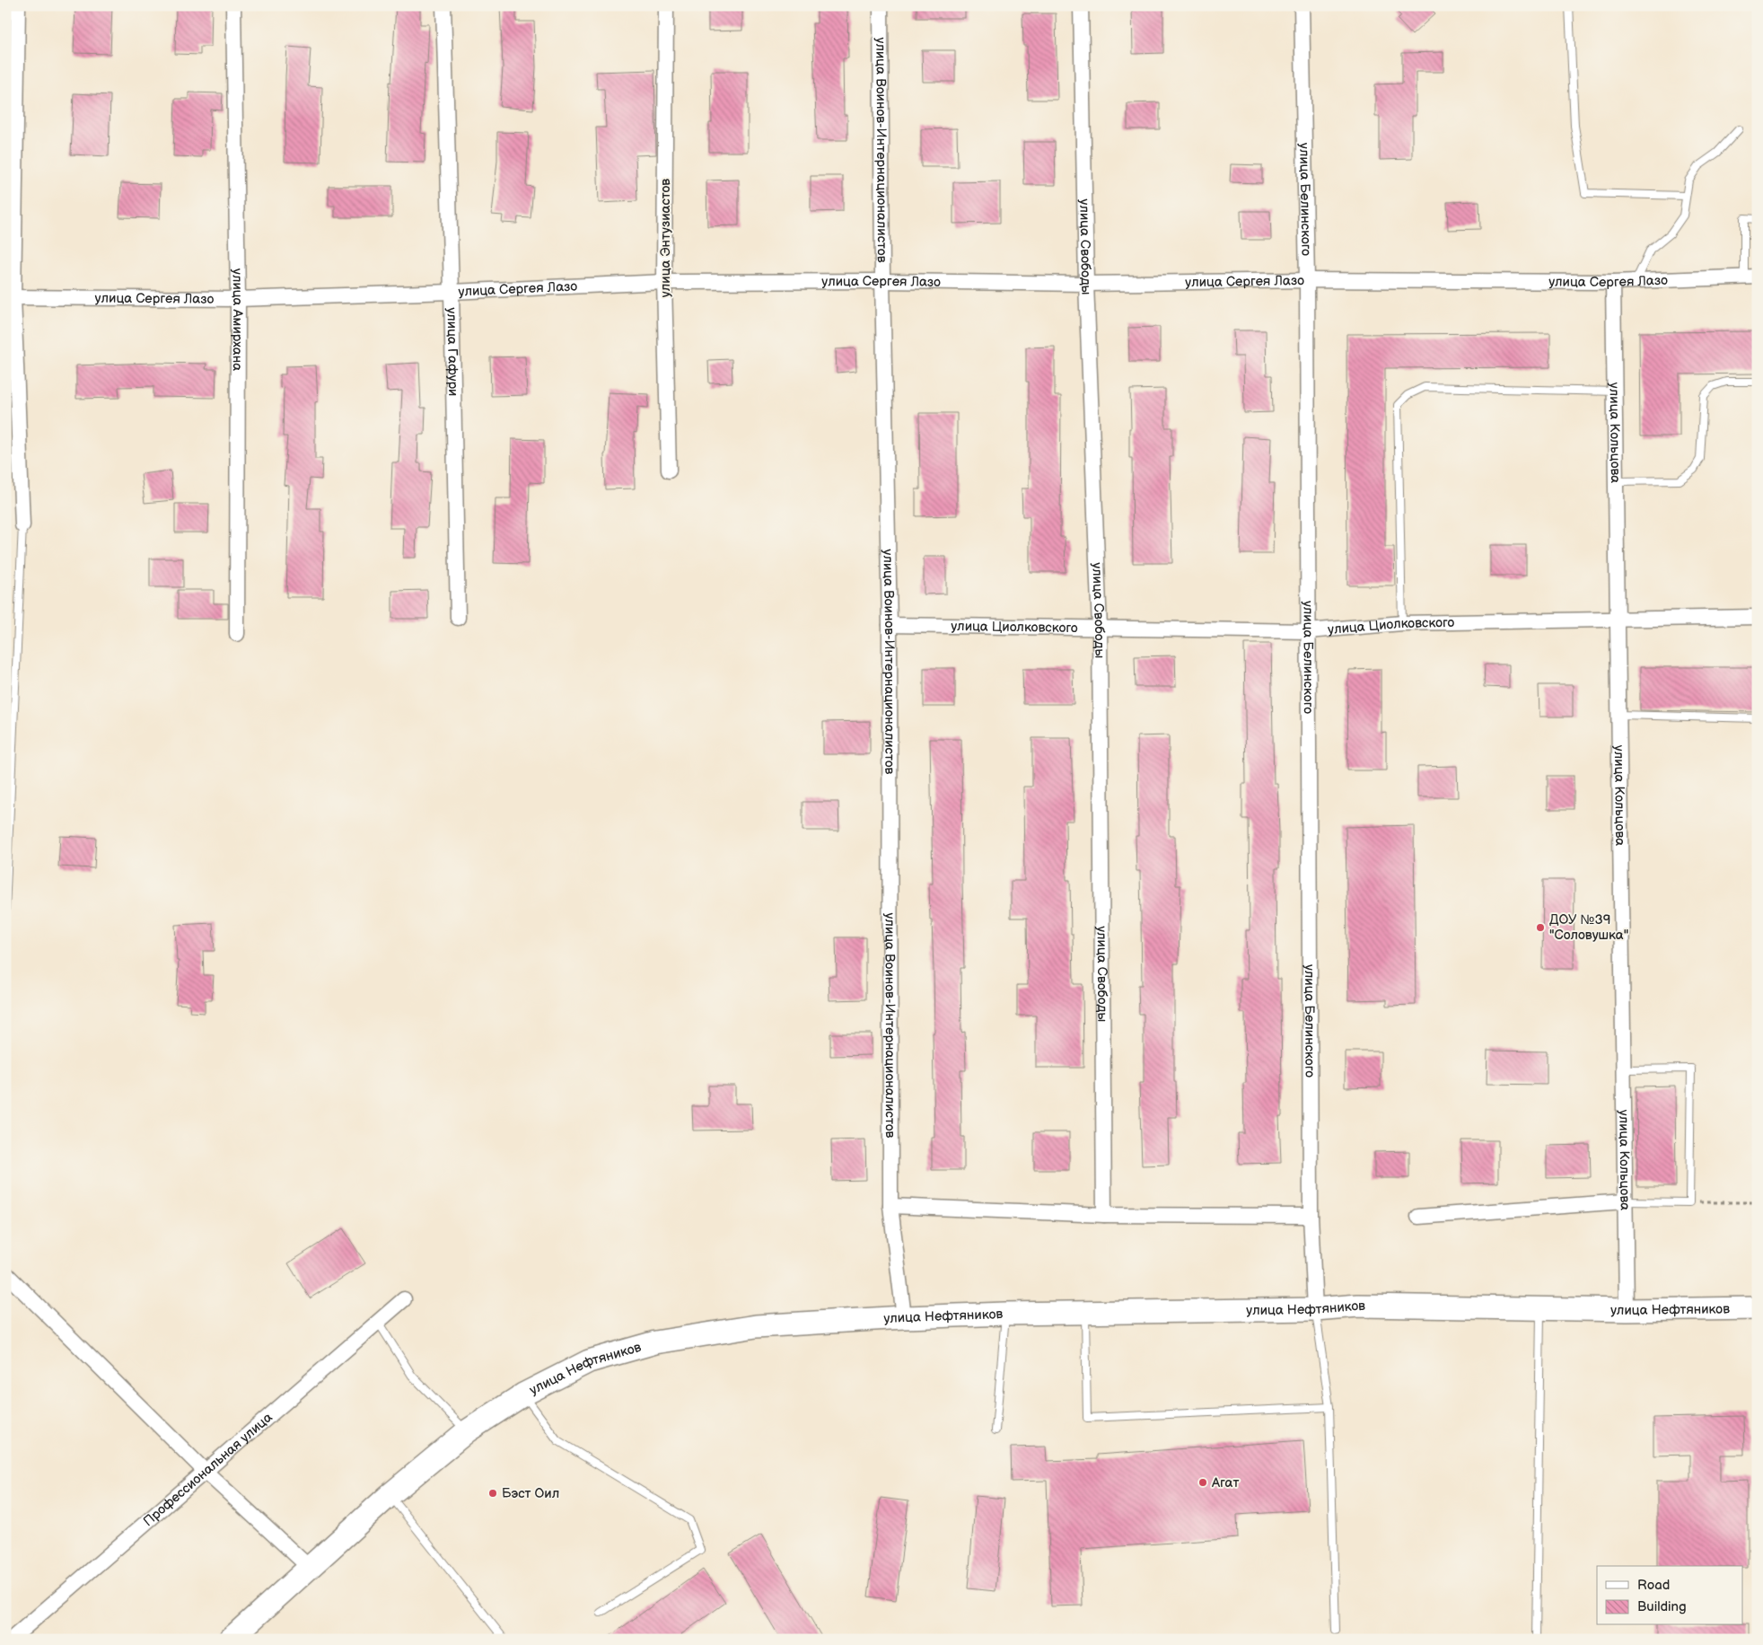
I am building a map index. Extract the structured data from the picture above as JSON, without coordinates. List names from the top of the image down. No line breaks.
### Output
{"streets":{"main road":["улица Нефтяников"],"street":["улица Воинов-Интернационалистов","улица Белинского","улица Энтузиастов","улица Свободы","улица Сергея Лазо","улица Амирхана","улица Гафури","улица Кольцова","улица Циолковского","Профессиональная улица"]},"crossings":[["улица Воинов-Интернационалистов","улица Сергея Лазо"],["улица Воинов-Интернационалистов","улица Циолковского"],["улица Воинов-Интернационалистов","улица Нефтяников"],["улица Белинского","улица Сергея Лазо"],["улица Белинского","улица Циолковского"],["улица Белинского","улица Нефтяников"],["улица Энтузиастов","улица Сергея Лазо"],["улица Свободы","улица Сергея Лазо"],["улица Свободы","улица Циолковского"],["улица Сергея Лазо","улица Амирхана"],["улица Сергея Лазо","улица Гафури"],["улица Сергея Лазо","улица Кольцова"],["улица Кольцова","улица Циолковского"],["улица Кольцова","улица Нефтяников"]],"places":["ДОУ №39 \"Соловушка\"","Агат","Бэст Оил"],"legend":["Road","Building"]}
